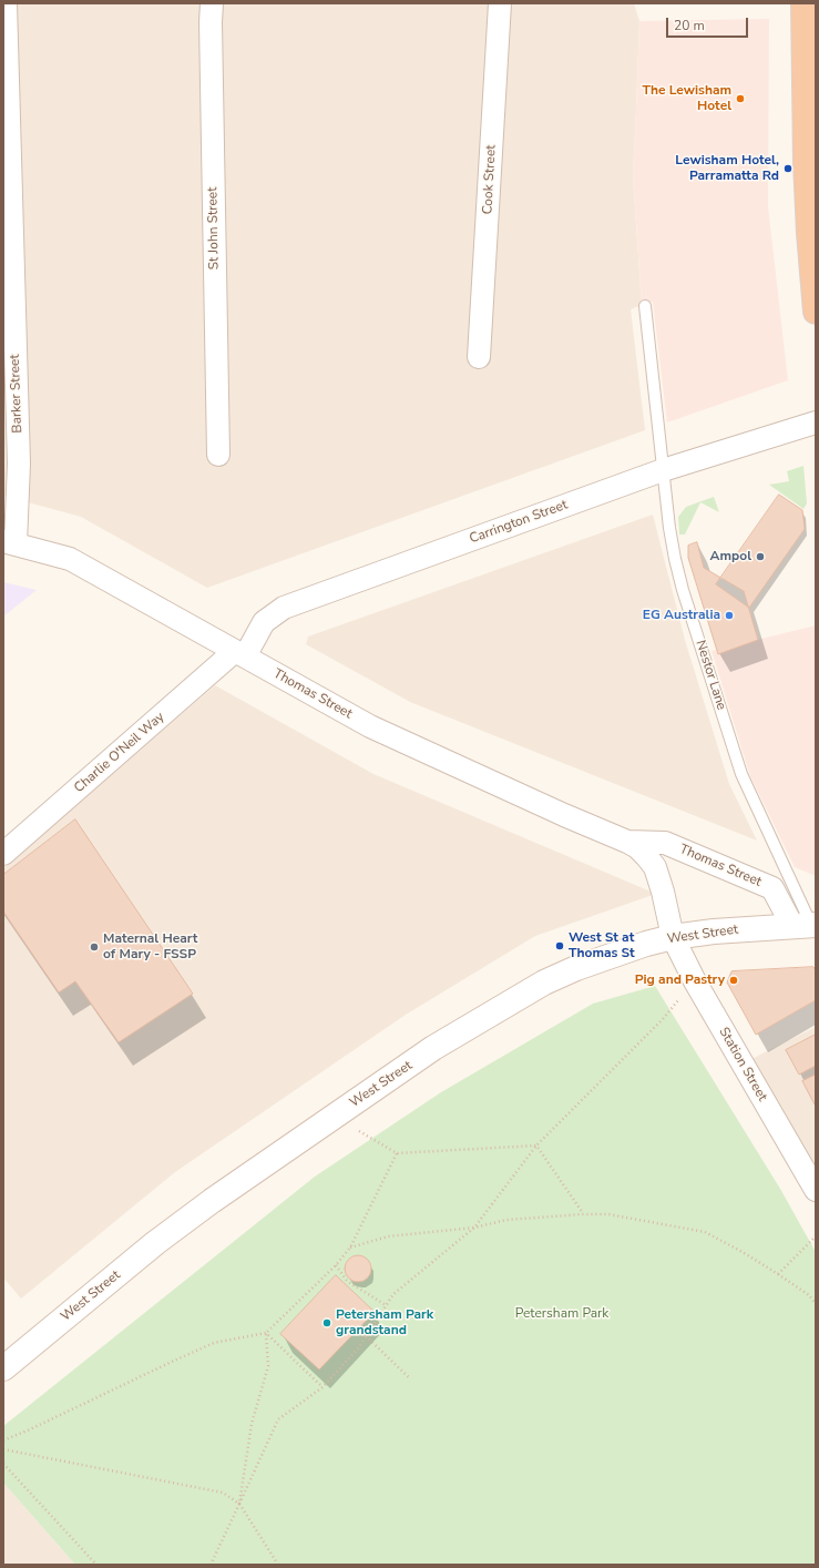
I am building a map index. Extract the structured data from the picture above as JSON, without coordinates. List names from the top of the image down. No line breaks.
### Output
{"streets":{"main road":["West Street"],"street":["Cook Street","St John Street","Barker Street","Carrington Street","Thomas Street","Charlie O'Neil Way","Station Street"],"lane":["Nestor Lane"]},"crossings":[["Barker Street","Thomas Street"],["Carrington Street","Nestor Lane"],["Carrington Street","Thomas Street"],["Carrington Street","Charlie O'Neil Way"],["Nestor Lane","Thomas Street"],["Nestor Lane","West Street"],["Thomas Street","Charlie O'Neil Way"],["Thomas Street","West Street"],["Thomas Street","Station Street"],["West Street","Station Street"]],"parks":["Petersham Park"],"places":["The Lewisham Hotel","Lewisham Hotel, Parramatta Rd","Ampol","EG Australia","West St at Thomas St","Maternal Heart of Mary - FSSP","Pig and Pastry","Petersham Park grandstand"],"scale_bar":"20 m"}
